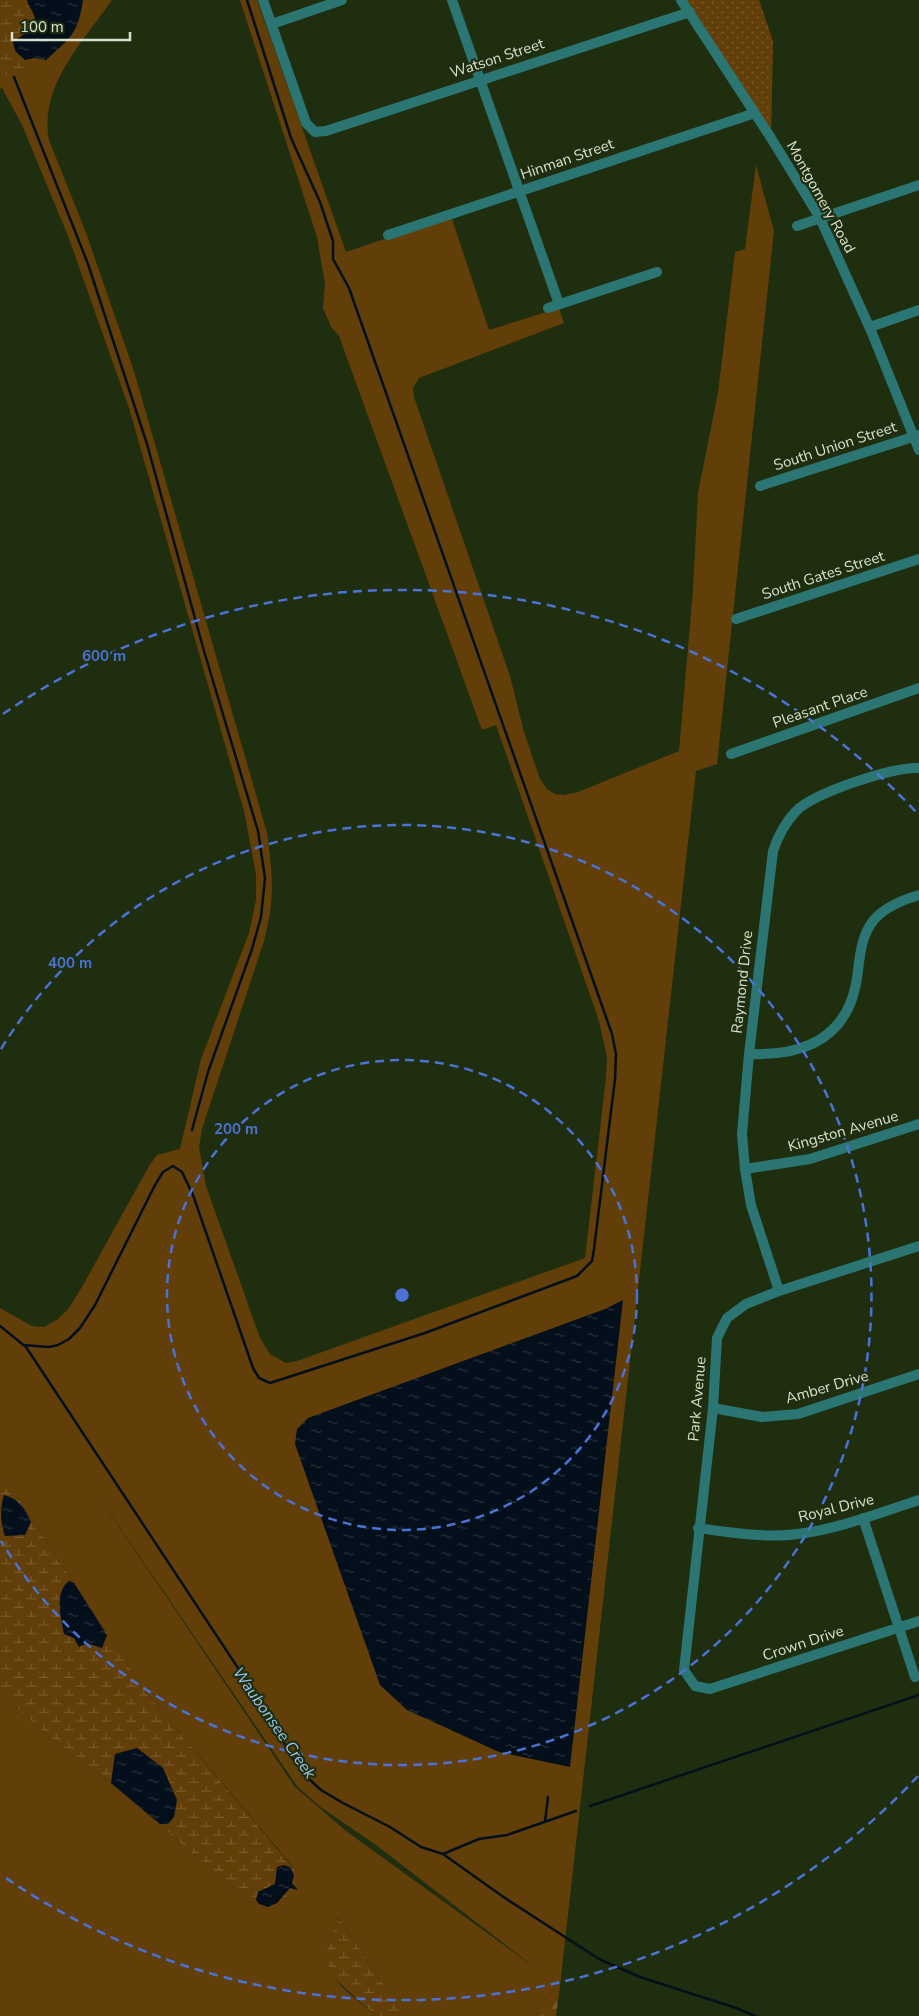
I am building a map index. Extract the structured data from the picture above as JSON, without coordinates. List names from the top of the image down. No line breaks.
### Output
{"streets":{"street":["Watson Street","Hinman Street","Montgomery Road","South Union Street","South Gates Street","Pleasant Place","Raymond Drive","Kingston Avenue","Amber Drive","Park Avenue","Royal Drive","Crown Drive"]},"crossings":[["Watson Street","Montgomery Road"],["Hinman Street","Montgomery Road"],["Montgomery Road","South Union Street"],["Raymond Drive","Kingston Avenue"],["Raymond Drive","Park Avenue"],["Amber Drive","Park Avenue"],["Park Avenue","Royal Drive"],["Park Avenue","Crown Drive"]],"water":["Waubonsee Creek"],"scale_bar":"100 m","rings":["600 m","400 m","200 m"]}
